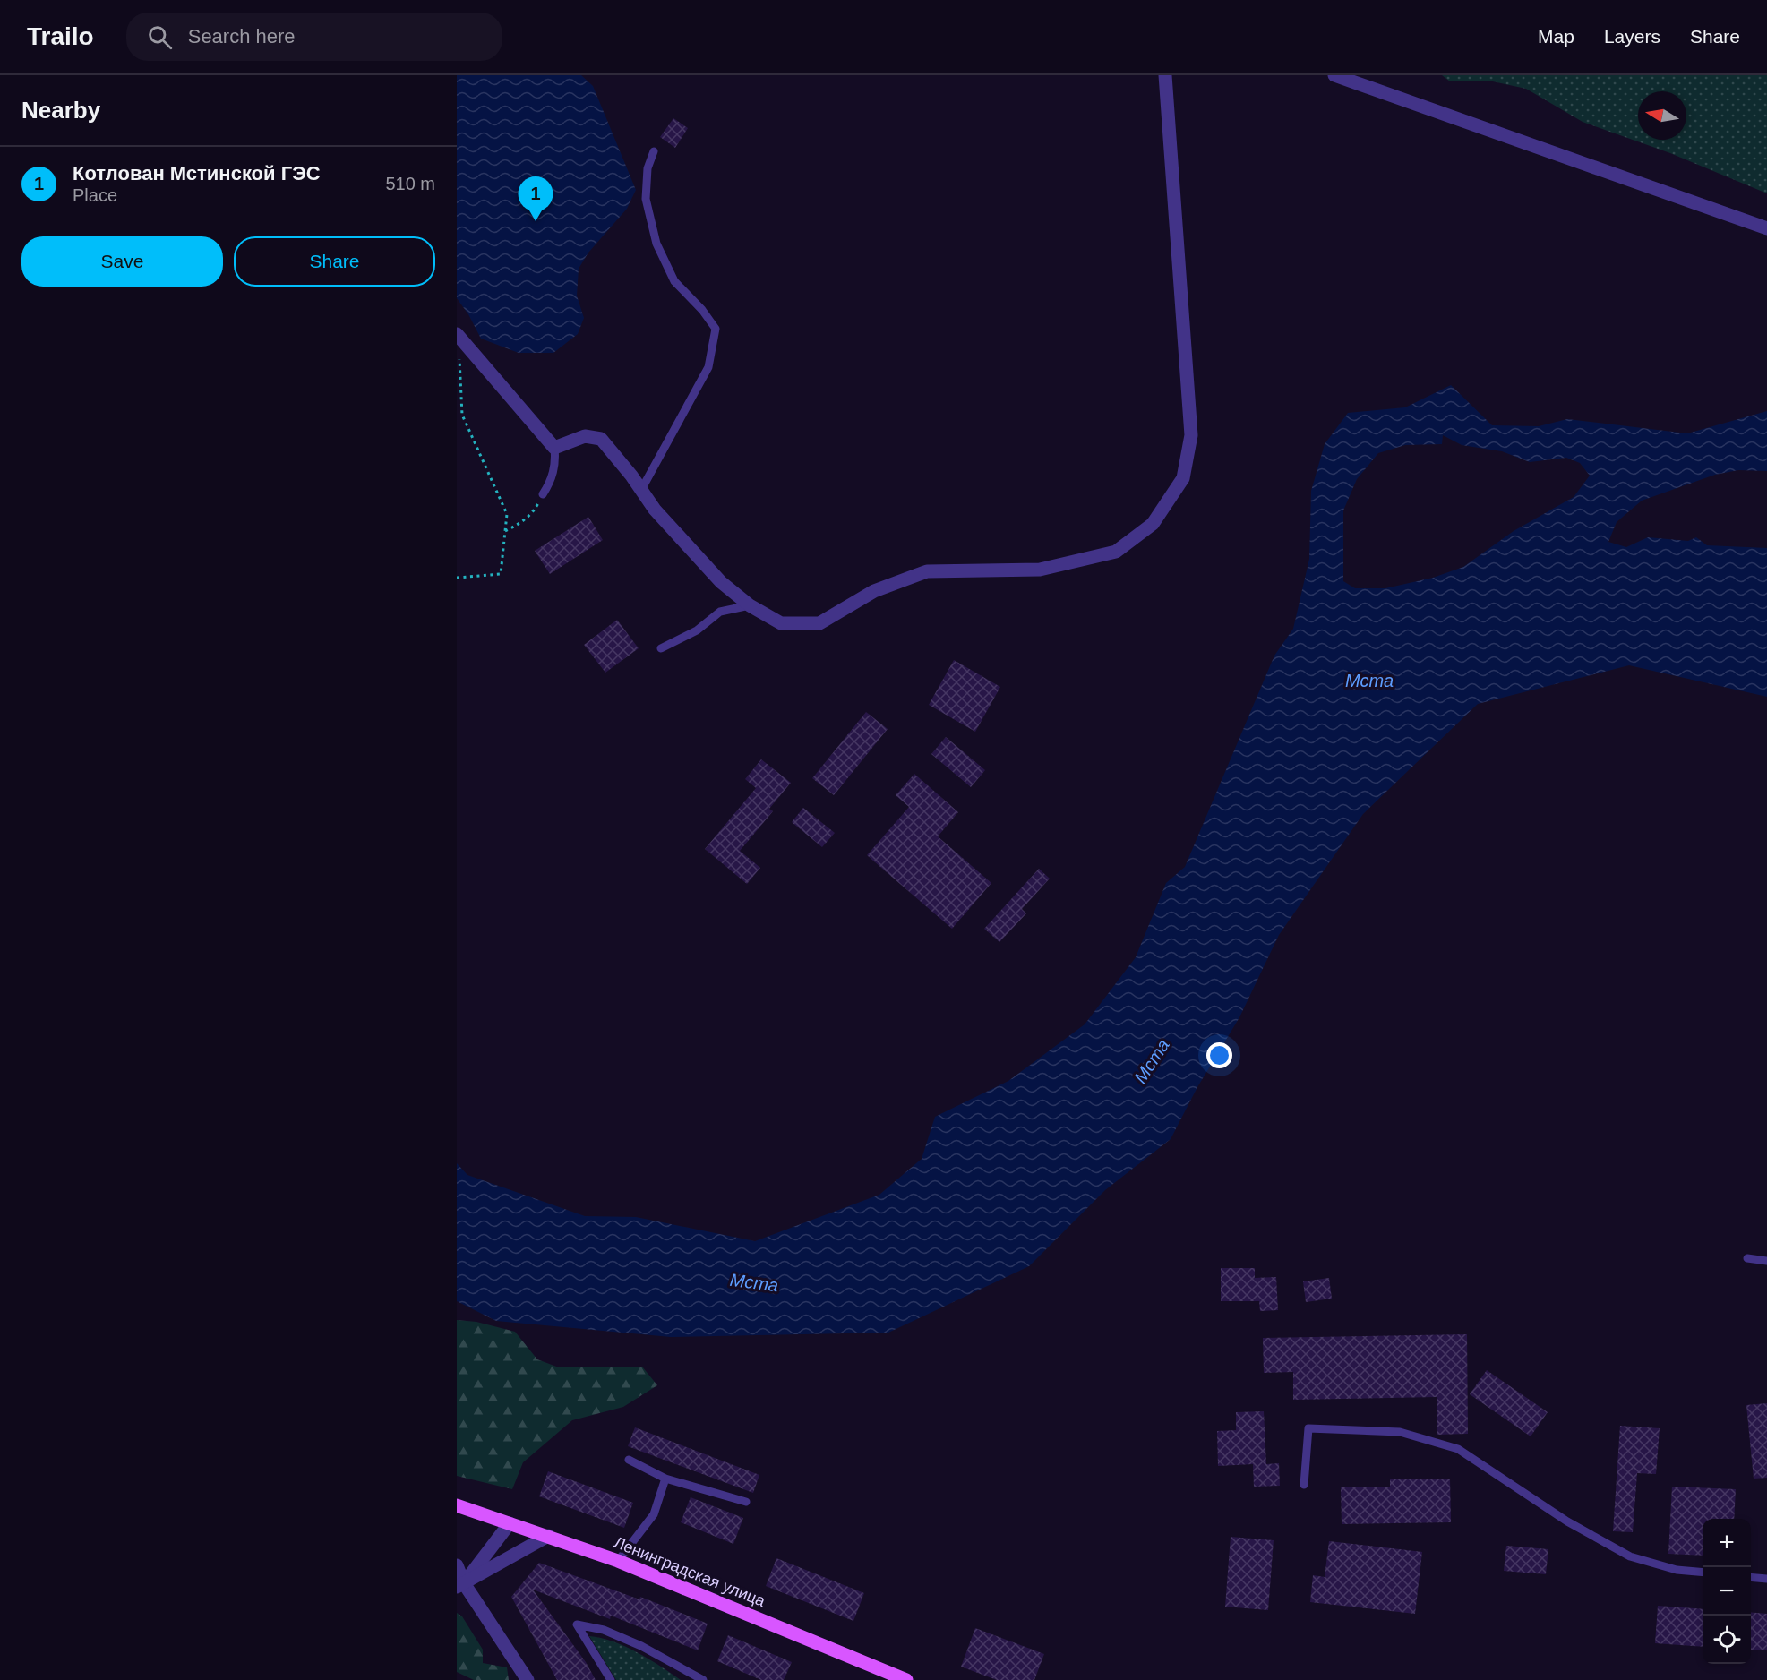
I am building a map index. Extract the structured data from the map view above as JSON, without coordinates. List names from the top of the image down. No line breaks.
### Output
{"streets":{"main road":["Ленинградская улица"]},"water":["Мста"],"north":"left","page":{"header":"Trailo","search":"Search here","nav":["Map","Layers","Share"],"heading":"Nearby","list":[{"mark":"1","name":"Котлован Мстинской ГЭС","note":"Place","value":"510 m"}],"pins":"1","buttons":["Save","Share"],"map_buttons":["+","−"]}}
